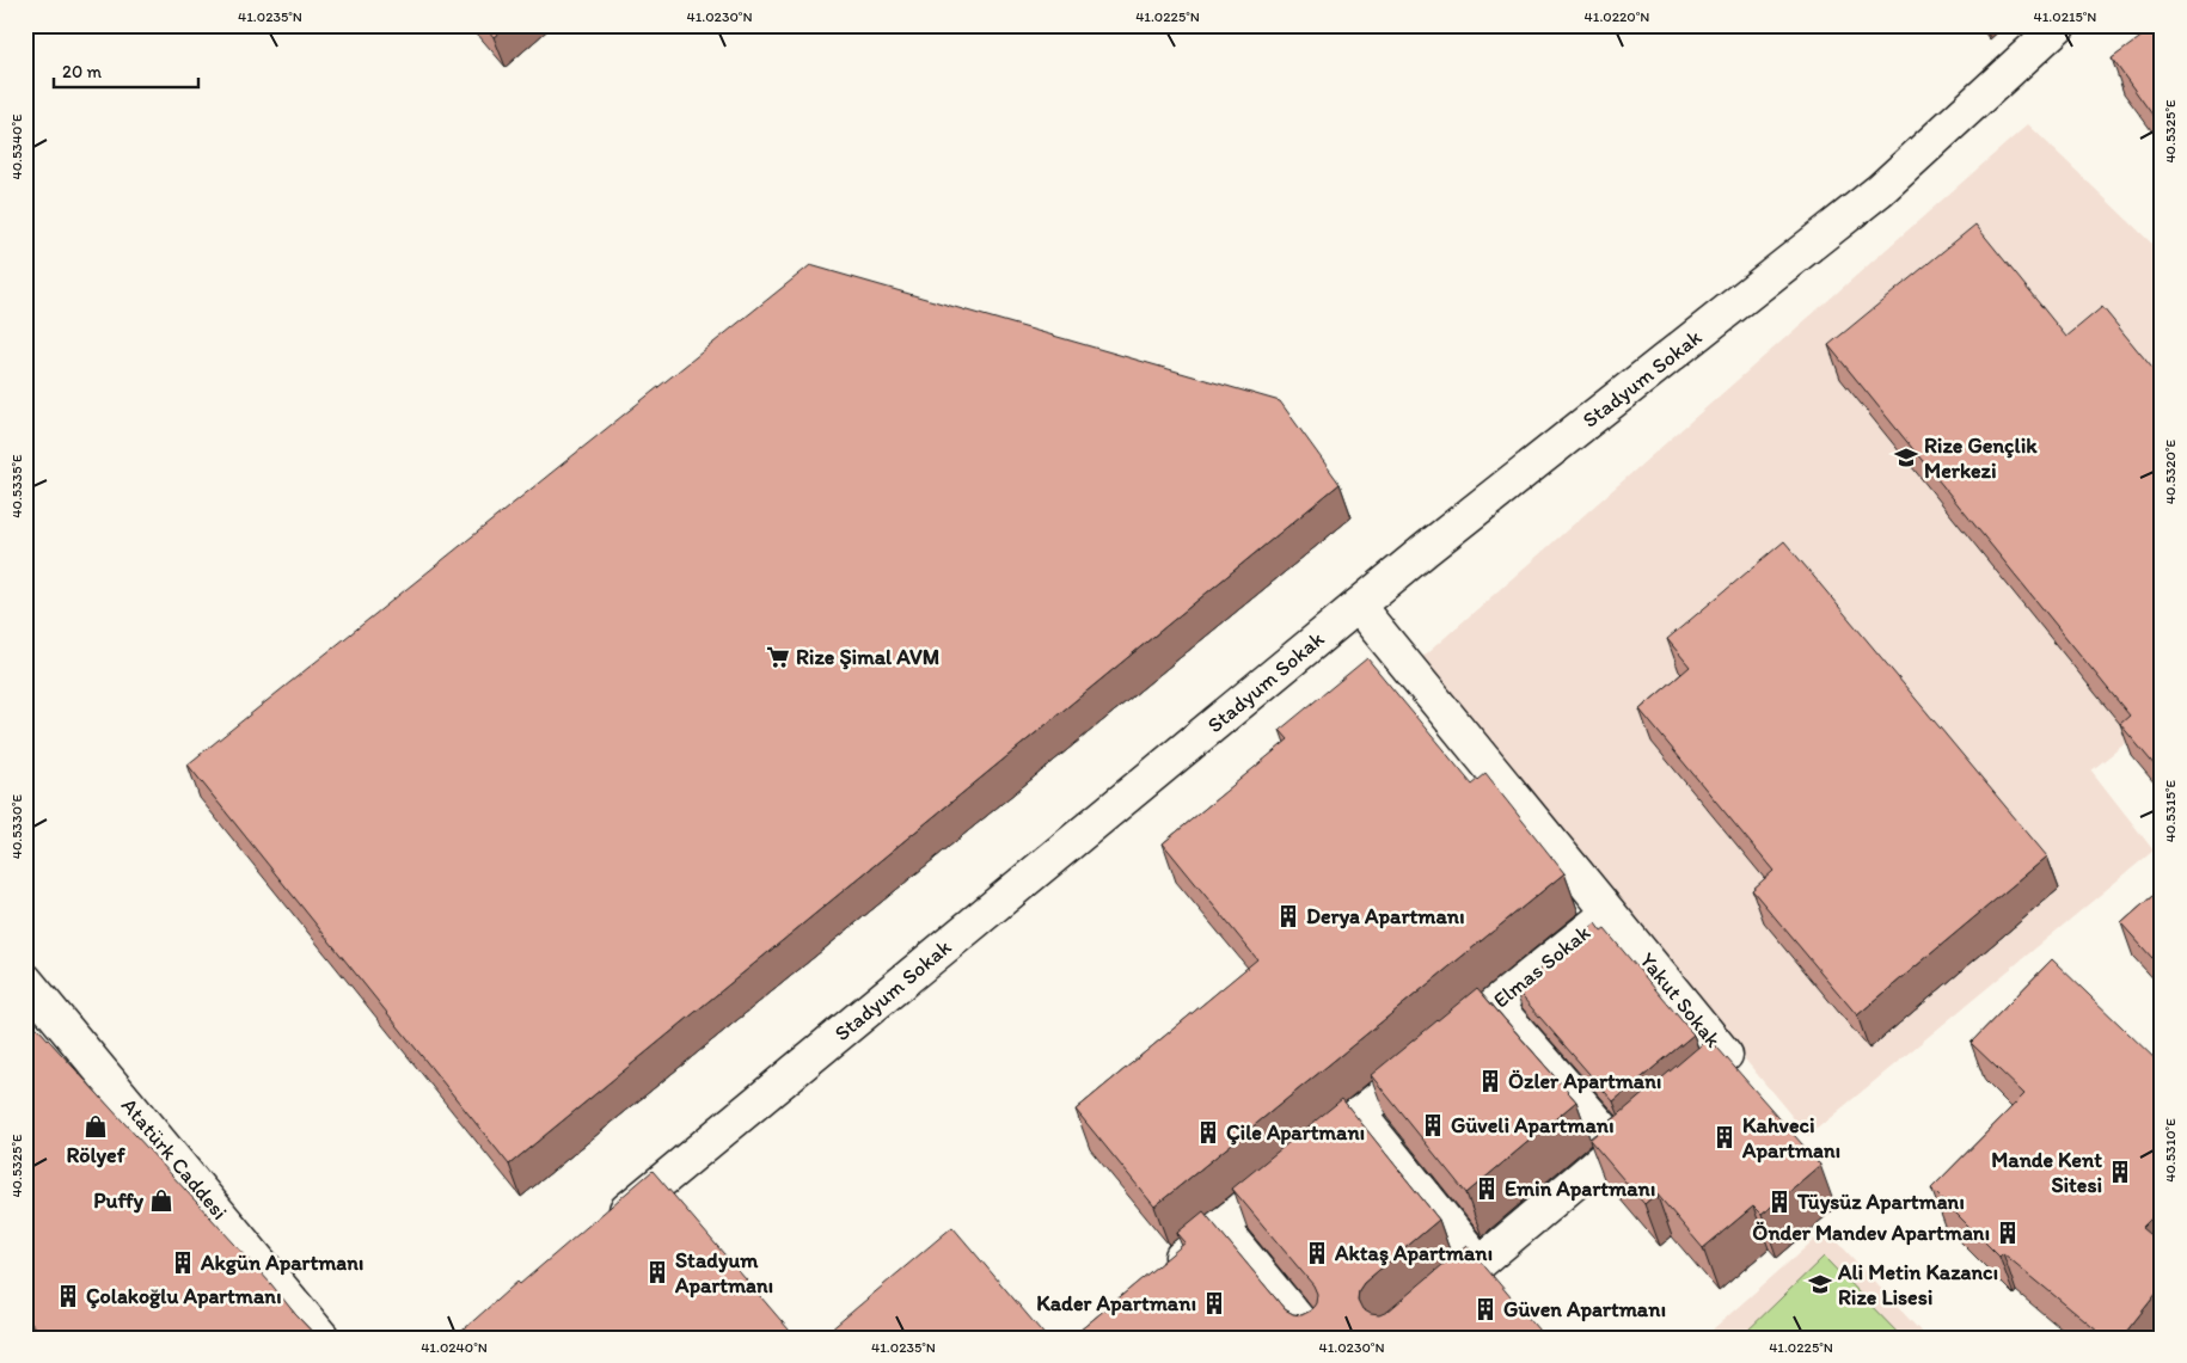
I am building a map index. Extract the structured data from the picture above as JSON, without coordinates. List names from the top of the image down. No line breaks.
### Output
{"streets":{"street":["Stadyum Sokak","Elmas Sokak","Yakut Sokak","Atatürk Caddesi"]},"crossings":[["Stadyum Sokak","Yakut Sokak"],["Elmas Sokak","Yakut Sokak"]],"places":{"school or university":["Rize Gençlik Merkezi","Ali Metin Kazancı Rize Lisesi"],"supermarket":["Rize Şimal AVM"],"building":["Derya Apartmanı","Özler Apartmanı","Güveli Apartmanı","Çile Apartmanı","Kahveci Apartmanı","Mande Kent Sitesi","Emin Apartmanı","Tüysüz Apartmanı","Önder Mandev Apartmanı","Aktaş Apartmanı","Akgün Apartmanı","Stadyum Apartmanı","Çolakoğlu Apartmanı","Kader Apartmanı","Güven Apartmanı"],"shop":["Rölyef","Puffy"]},"scale_bar":"20 m","coordinates":["41.0235°N","41.0230°N","41.0225°N","41.0220°N","41.0215°N","40.5325°E","40.5340°E","40.5320°E","40.5335°E","40.5315°E","40.5330°E","40.5310°E","41.0240°N"]}
